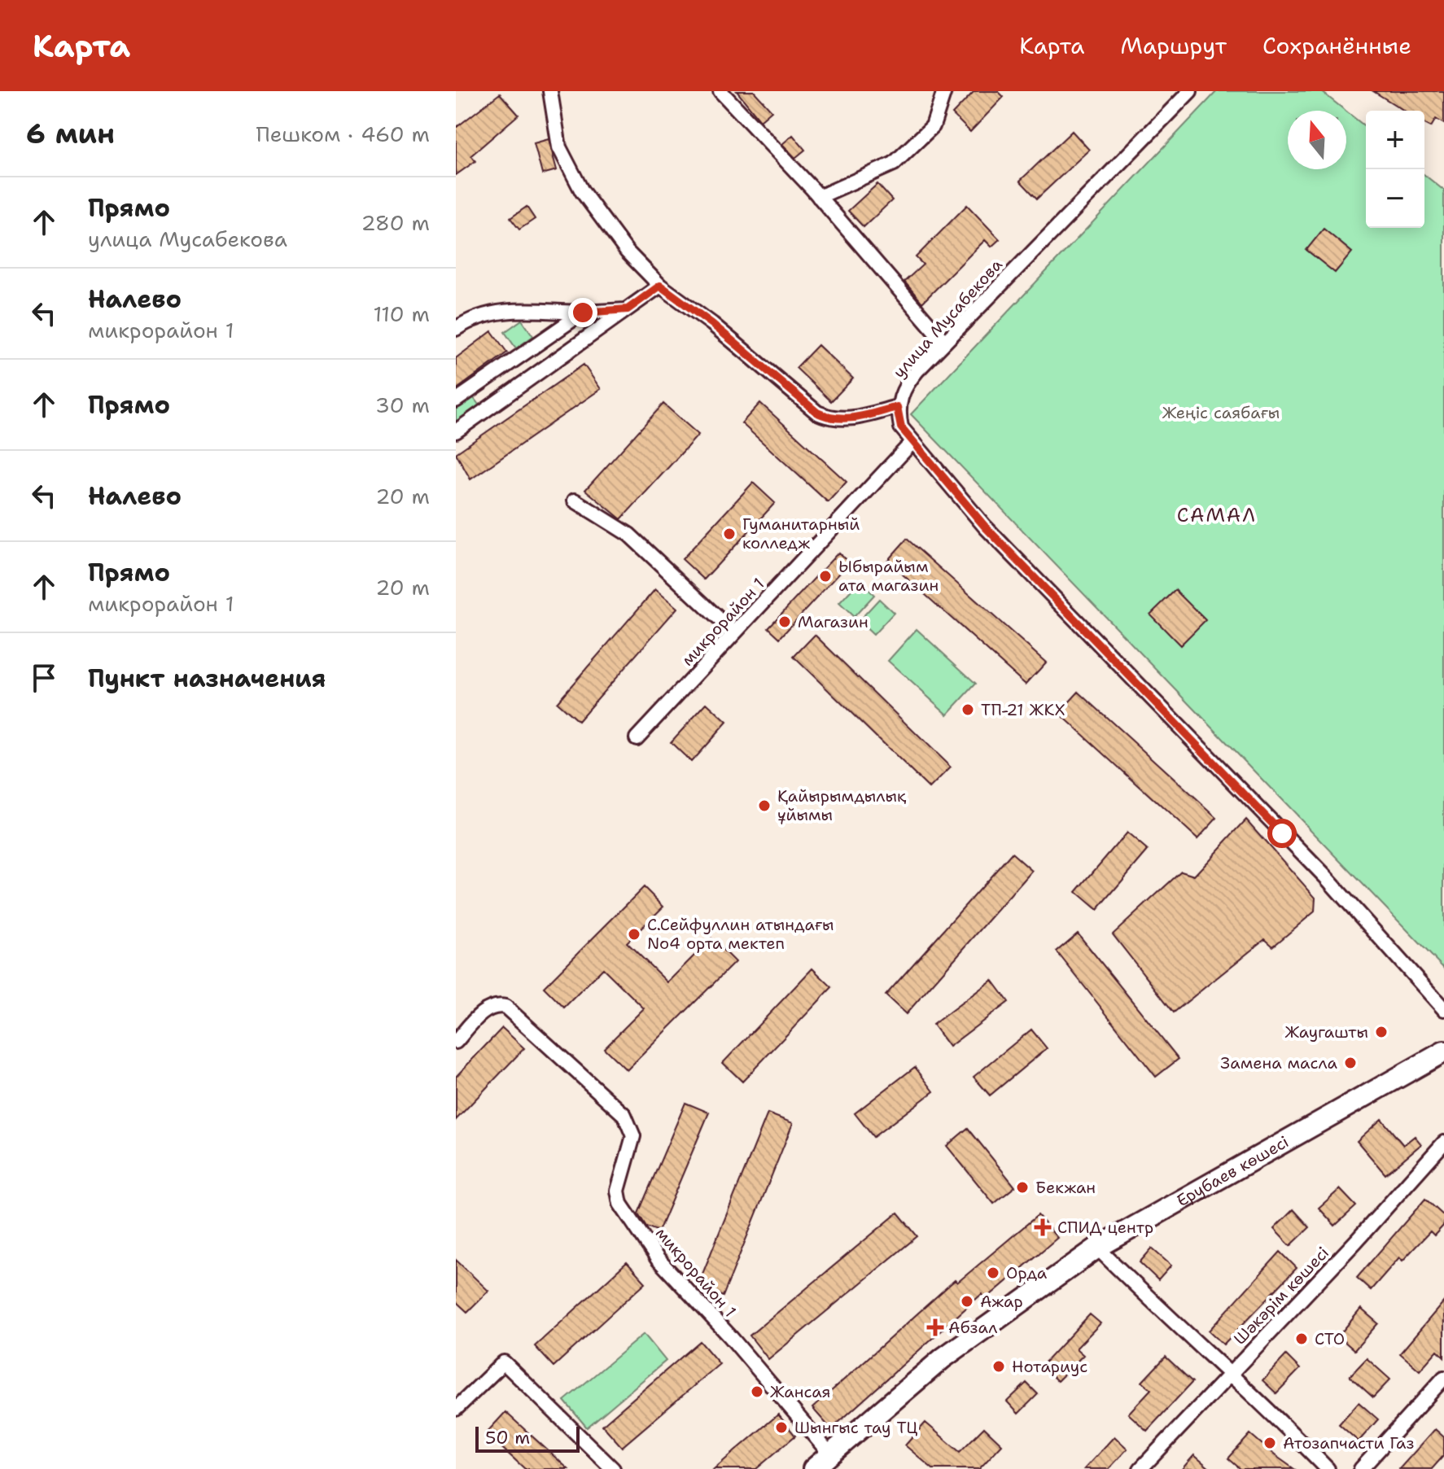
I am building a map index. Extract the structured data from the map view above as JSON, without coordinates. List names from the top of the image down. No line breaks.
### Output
{"streets":{"main road":["Ерубаев көшесі"],"street":["улица Мусабекова","микрорайон 1","Шәкәрім көшесі"]},"crossings":[["микрорайон 1","Ерубаев көшесі"]],"districts":["САМАЛ"],"parks":["Жеңіс саябағы"],"places":{"other":["Гуманитарный колледж","Ыбырайым ата магазин","Магазин","ТП-21 ЖКХ","Қайырымдылық ұйымы","С.Сейфуллин атындағы No4 орта мектеп","Жаугашты","Замена масла","Бекжан","Орда","Ажар","СТО","Нотариус","Жансая","Шынгыс тау ТЦ","Атозапчасти Газ"],"health":["СПИД центр","Абзал"]},"scale_bar":"50 m","north":"top","page":{"header":"Карта","nav":["Карта","Маршрут","Сохранённые"],"heading":["6 мин","Пешком · 460 m"],"map_buttons":["+","−"],"list":[["Прямо","улица Мусабекова","280 m"],["Налево","микрорайон 1","110 m"],["Прямо","30 m"],["Налево","20 m"],["Прямо","микрорайон 1","20 m"],"Пункт назначения"],"scale":"50 m"}}
